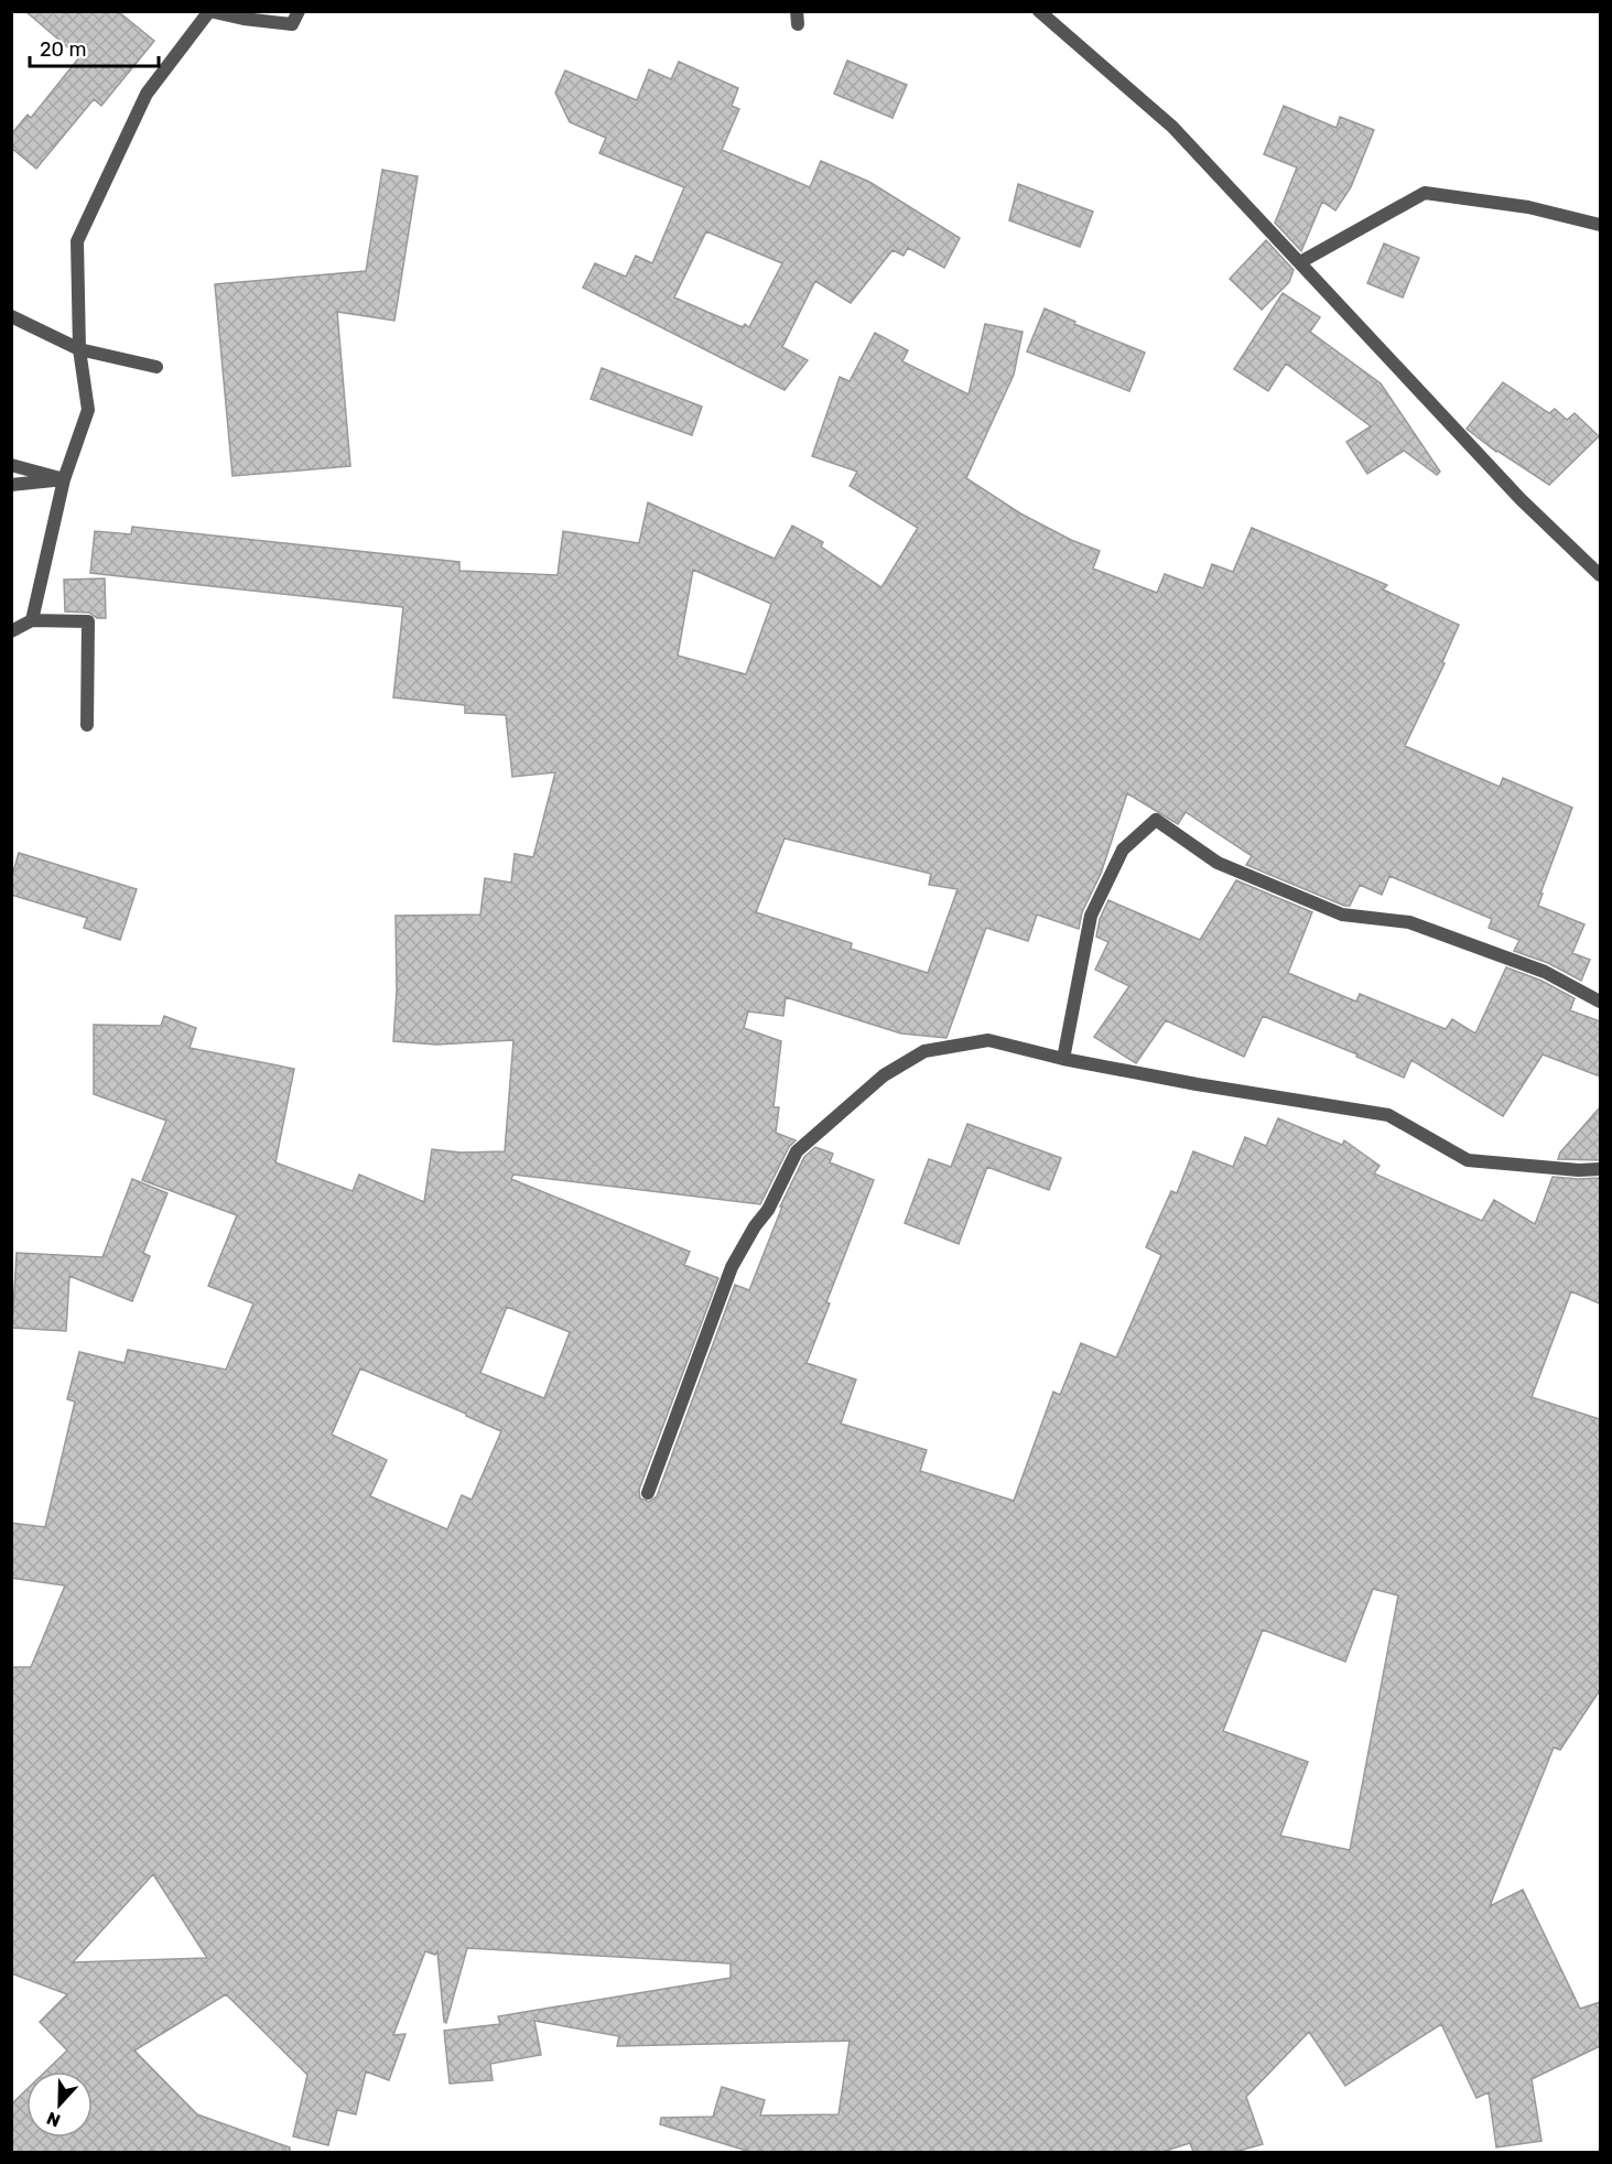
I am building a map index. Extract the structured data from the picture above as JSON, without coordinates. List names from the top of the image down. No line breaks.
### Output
{"scale_bar":"20 m","north":"bottom"}
